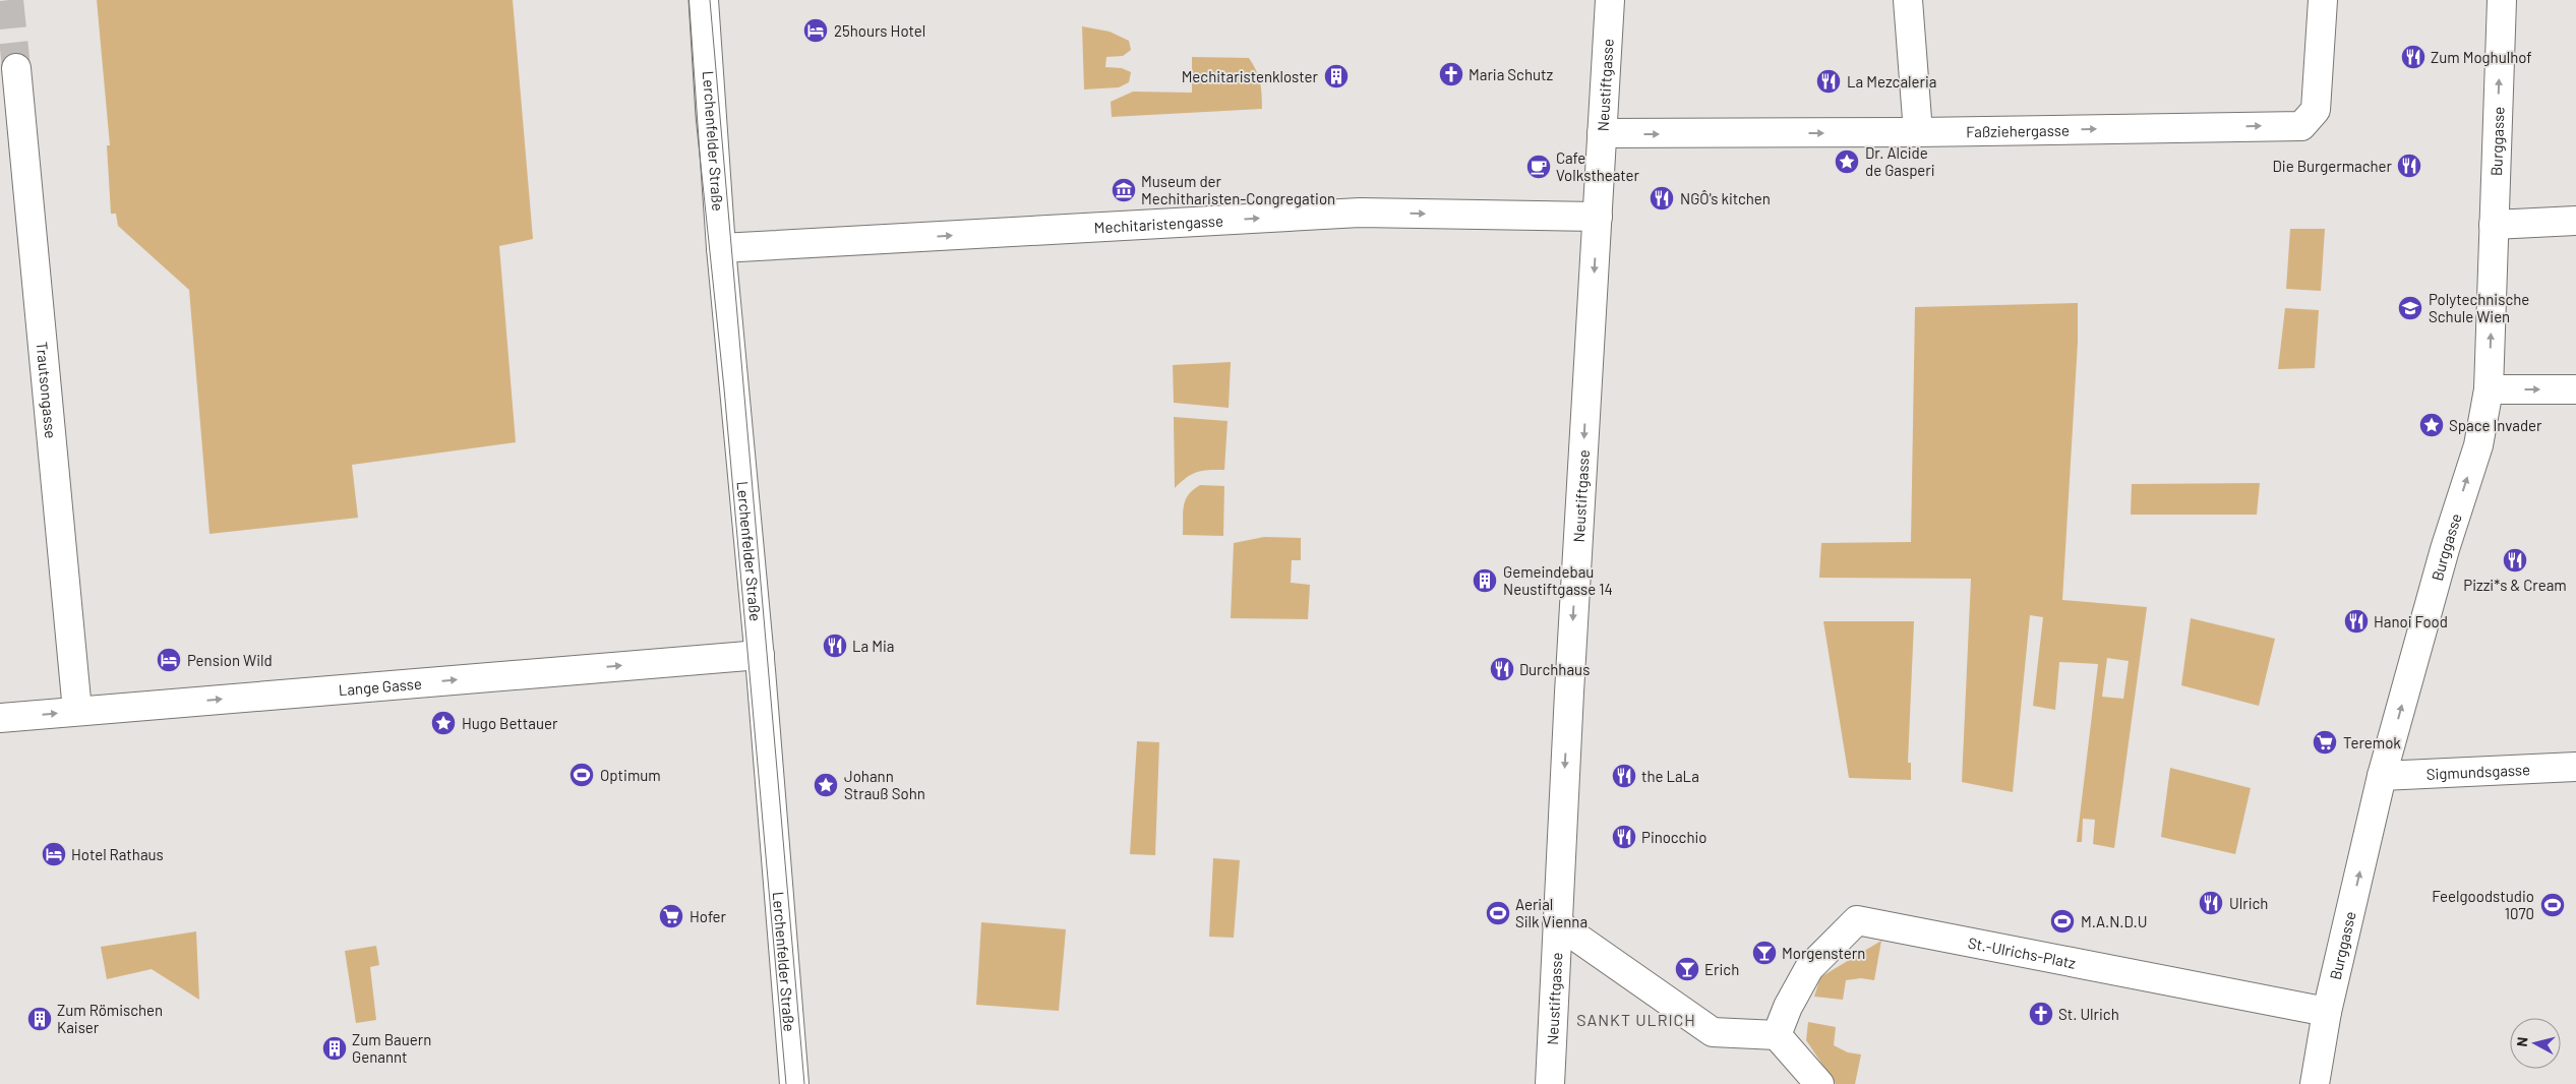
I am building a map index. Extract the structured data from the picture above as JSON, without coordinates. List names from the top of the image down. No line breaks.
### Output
{"streets":{"street":["Neustiftgasse","Faßziehergasse","Lerchenfelder Straße","Burggasse","Mechitaristengasse","Trautsongasse","Lange Gasse","Sigmundsgasse","St.-Ulrichs-Platz"]},"crossings":[["Neustiftgasse","Faßziehergasse"],["Neustiftgasse","Mechitaristengasse"],["Lerchenfelder Straße","Mechitaristengasse"],["Lerchenfelder Straße","Lange Gasse"],["Burggasse","Sigmundsgasse"],["Burggasse","St.-Ulrichs-Platz"],["Trautsongasse","Lange Gasse"]],"one_way":["Neustiftgasse","Faßziehergasse","Burggasse","Mechitaristengasse","Lange Gasse"],"districts":["SANKT ULRICH"],"places":{"hotel":["25hours Hotel","Pension Wild","Hotel Rathaus"],"restaurant":["Zum Moghulhof","La Mezcaleria","Die Burgermacher","NGÔ's kitchen","Pizzi*s & Cream","Hanoi Food","La Mia","Durchhaus","the LaLa","Pinocchio","Ulrich"],"church":["Maria Schutz","St. Ulrich"],"building":["Mechitaristenkloster","Gemeindebau Neustiftgasse 14","Zum Römischen Kaiser","Zum Bauern Genannt"],"place":["Dr. Alcide de Gasperi","Space Invader","Hugo Bettauer","Johann Strauß Sohn"],"cafe":["Cafe Volkstheater"],"museum":["Museum der Mechitharisten-Congregation"],"school or university":["Polytechnische Schule Wien"],"supermarket":["Teremok","Hofer"],"sports":["Optimum","Feelgoodstudio 1070","Aerial Silk Vienna","M.A.N.D.U"],"bar":["Morgenstern","Erich"]},"north":"left"}
